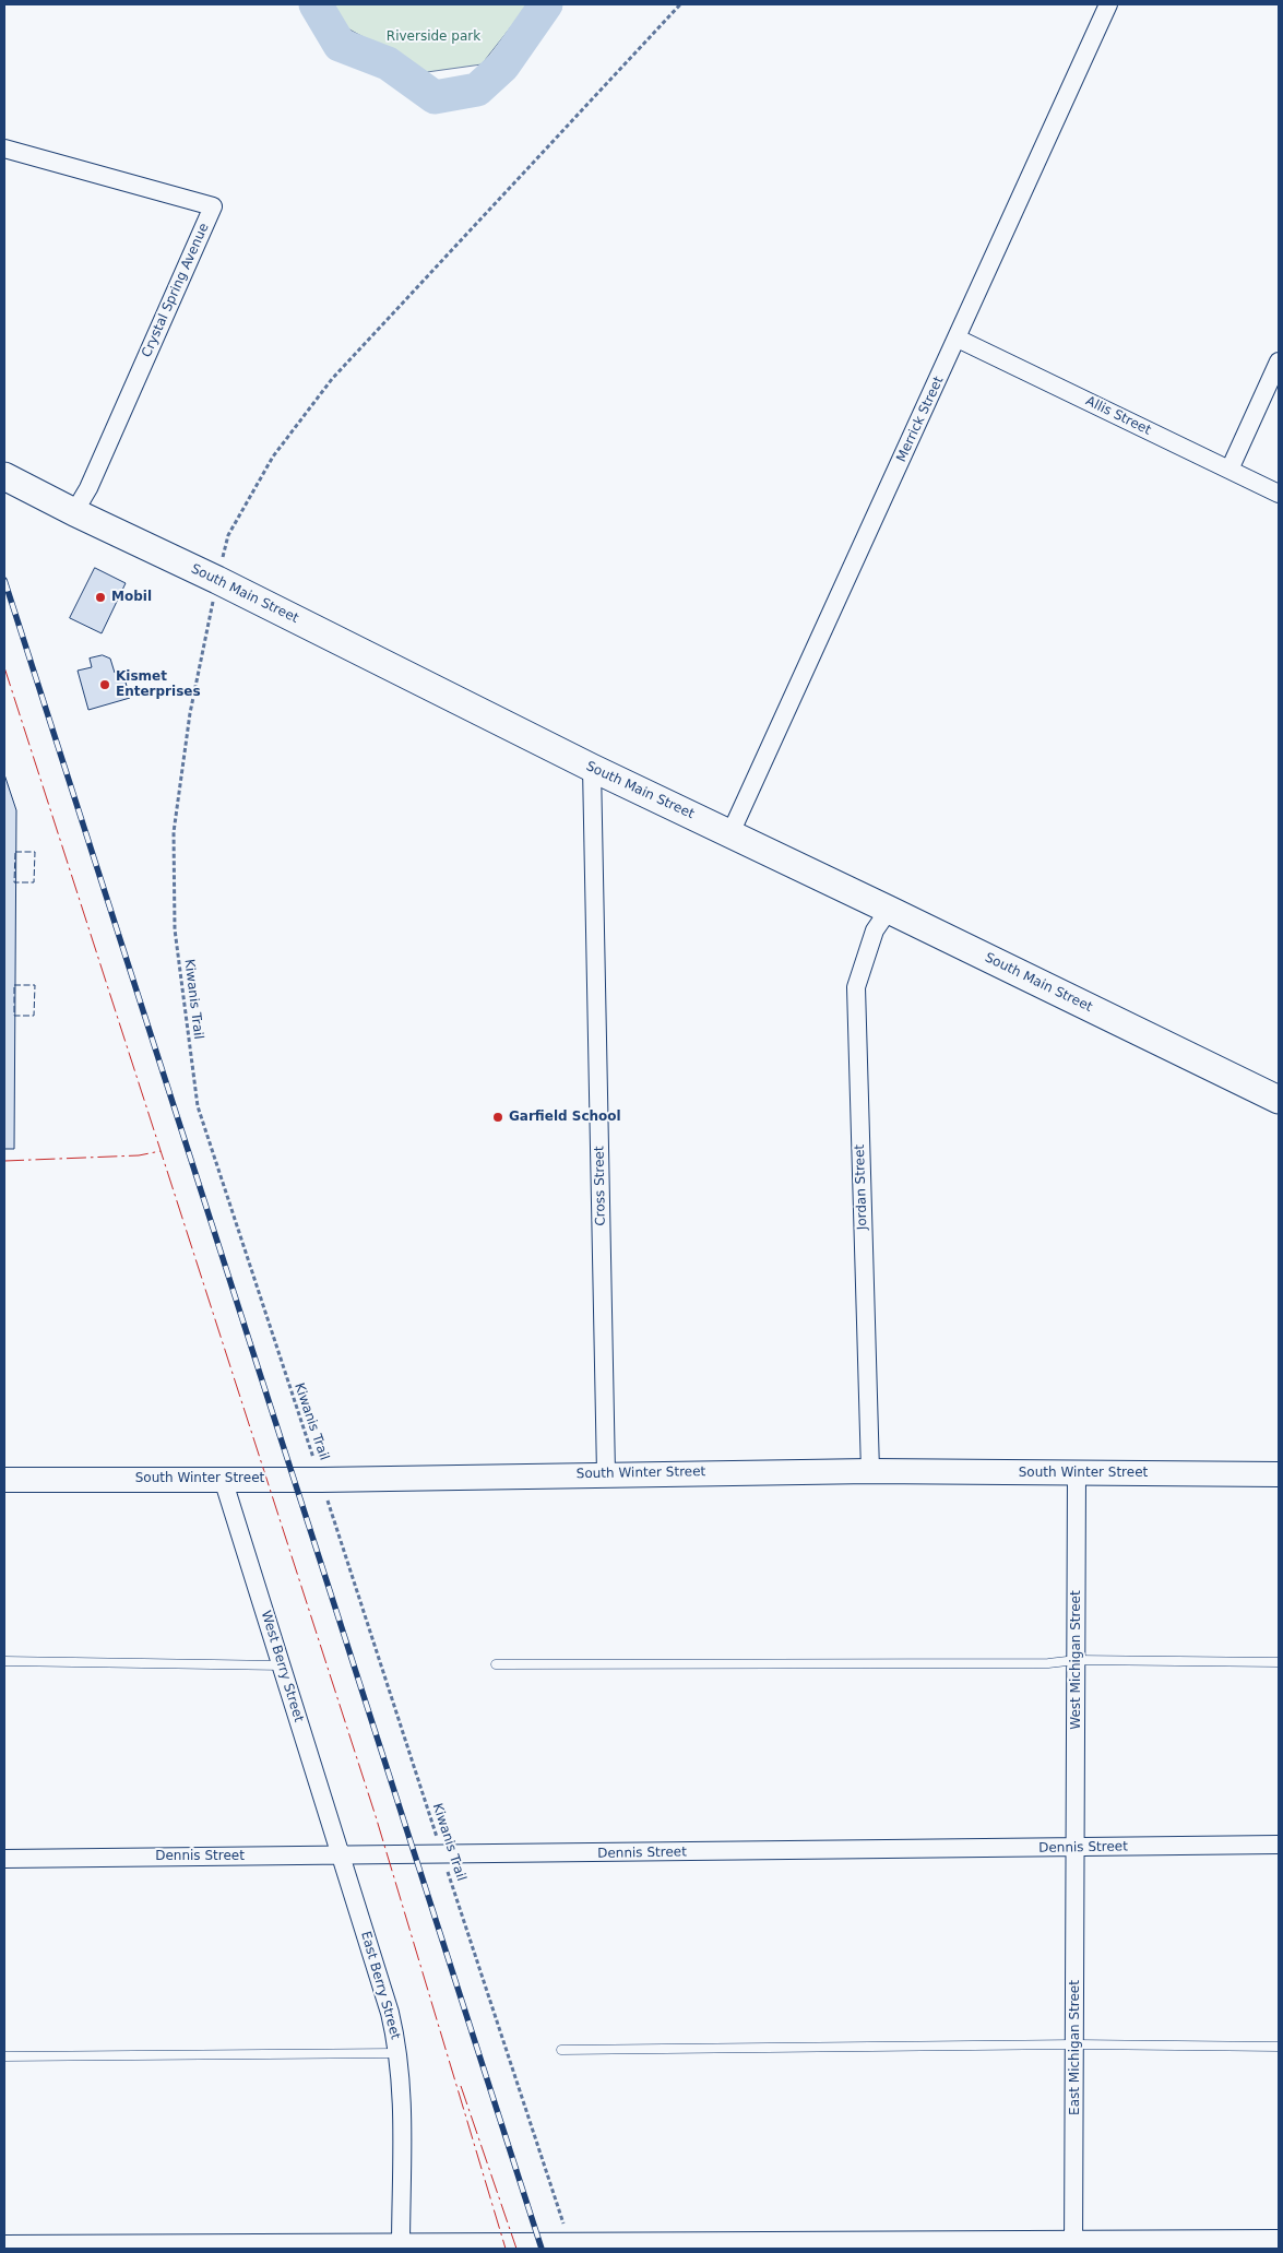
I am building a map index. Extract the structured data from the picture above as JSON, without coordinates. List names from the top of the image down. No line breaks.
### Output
{"streets":{"main road":["South Main Street"],"street":["Crystal Spring Avenue","Allis Street","Merrick Street","Cross Street","Jordan Street","South Winter Street","West Michigan Street","West Berry Street","Dennis Street","East Berry Street","East Michigan Street"],"path":["Kiwanis Trail"]},"crossings":[["Crystal Spring Avenue","South Main Street"],["Allis Street","Merrick Street"],["Merrick Street","South Main Street"],["South Main Street","Kiwanis Trail"],["South Main Street","Cross Street"],["South Main Street","Jordan Street"],["Kiwanis Trail","South Winter Street"],["Kiwanis Trail","Dennis Street"],["Cross Street","South Winter Street"],["Jordan Street","South Winter Street"],["South Winter Street","West Michigan Street"],["South Winter Street","West Berry Street"],["West Michigan Street","Dennis Street"],["West Michigan Street","East Michigan Street"],["West Berry Street","Dennis Street"],["West Berry Street","East Berry Street"],["Dennis Street","East Berry Street"],["Dennis Street","East Michigan Street"]],"parks":["Riverside park"],"places":["Mobil","Kismet Enterprises","Garfield School"]}
